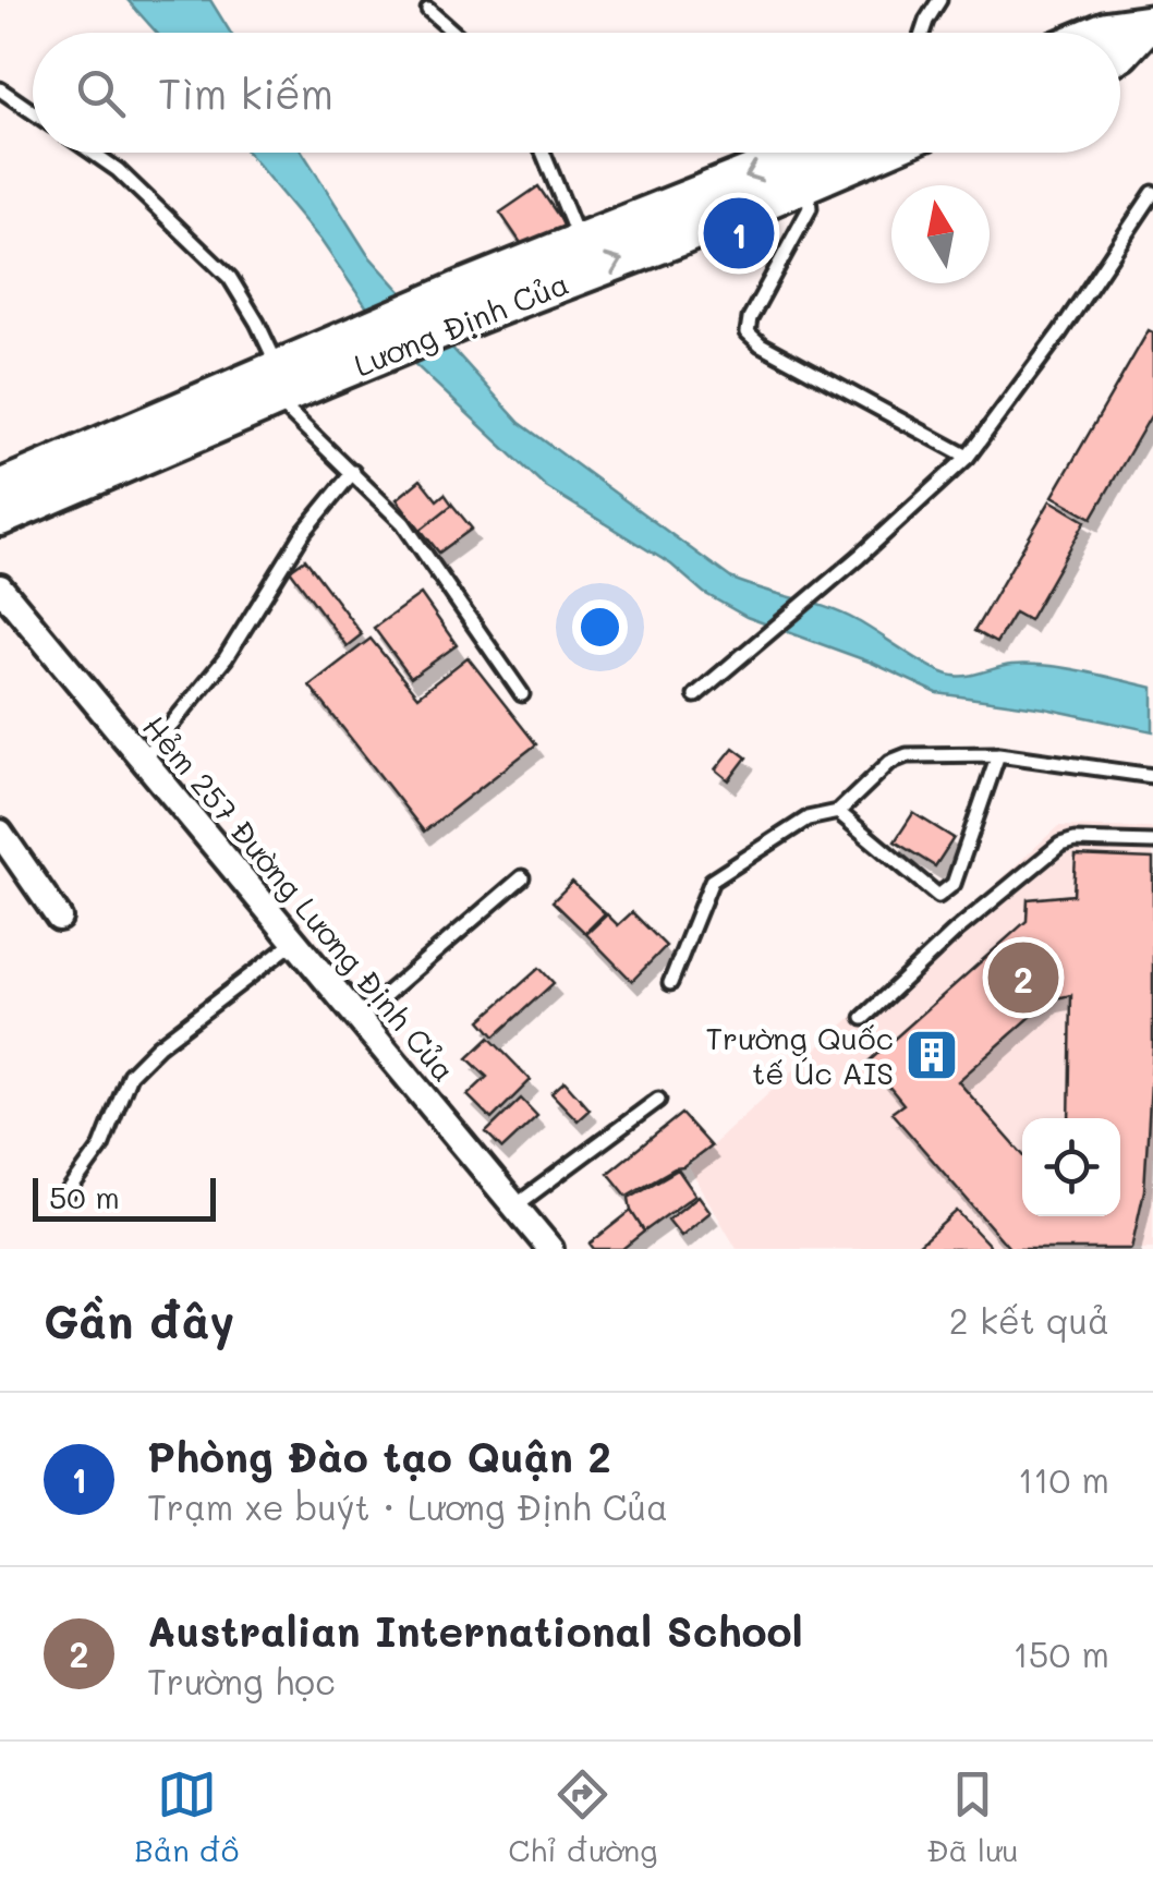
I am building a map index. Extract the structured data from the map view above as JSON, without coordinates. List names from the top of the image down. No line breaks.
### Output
{"streets":{"main road":["Lương Định Của"],"street":["Hẻm 257 Đường Lương Định Của"]},"places":{"building":["Trường Quốc tế Úc AIS"]},"scale_bar":"50 m","north":"top","page":{"search":"Tìm kiếm","pins":["1","2"],"scale":"50 m","heading":["Gần đây","2 kết quả"],"list":[{"mark":"1","name":"Phòng Đào tạo Quận 2","note":"Trạm xe buýt · Lương Định Của","value":"110 m"},{"mark":"2","name":"Australian International School","note":"Trường học","value":"150 m"}],"nav":["Bản đồ","Chỉ đường","Đã lưu"]}}
